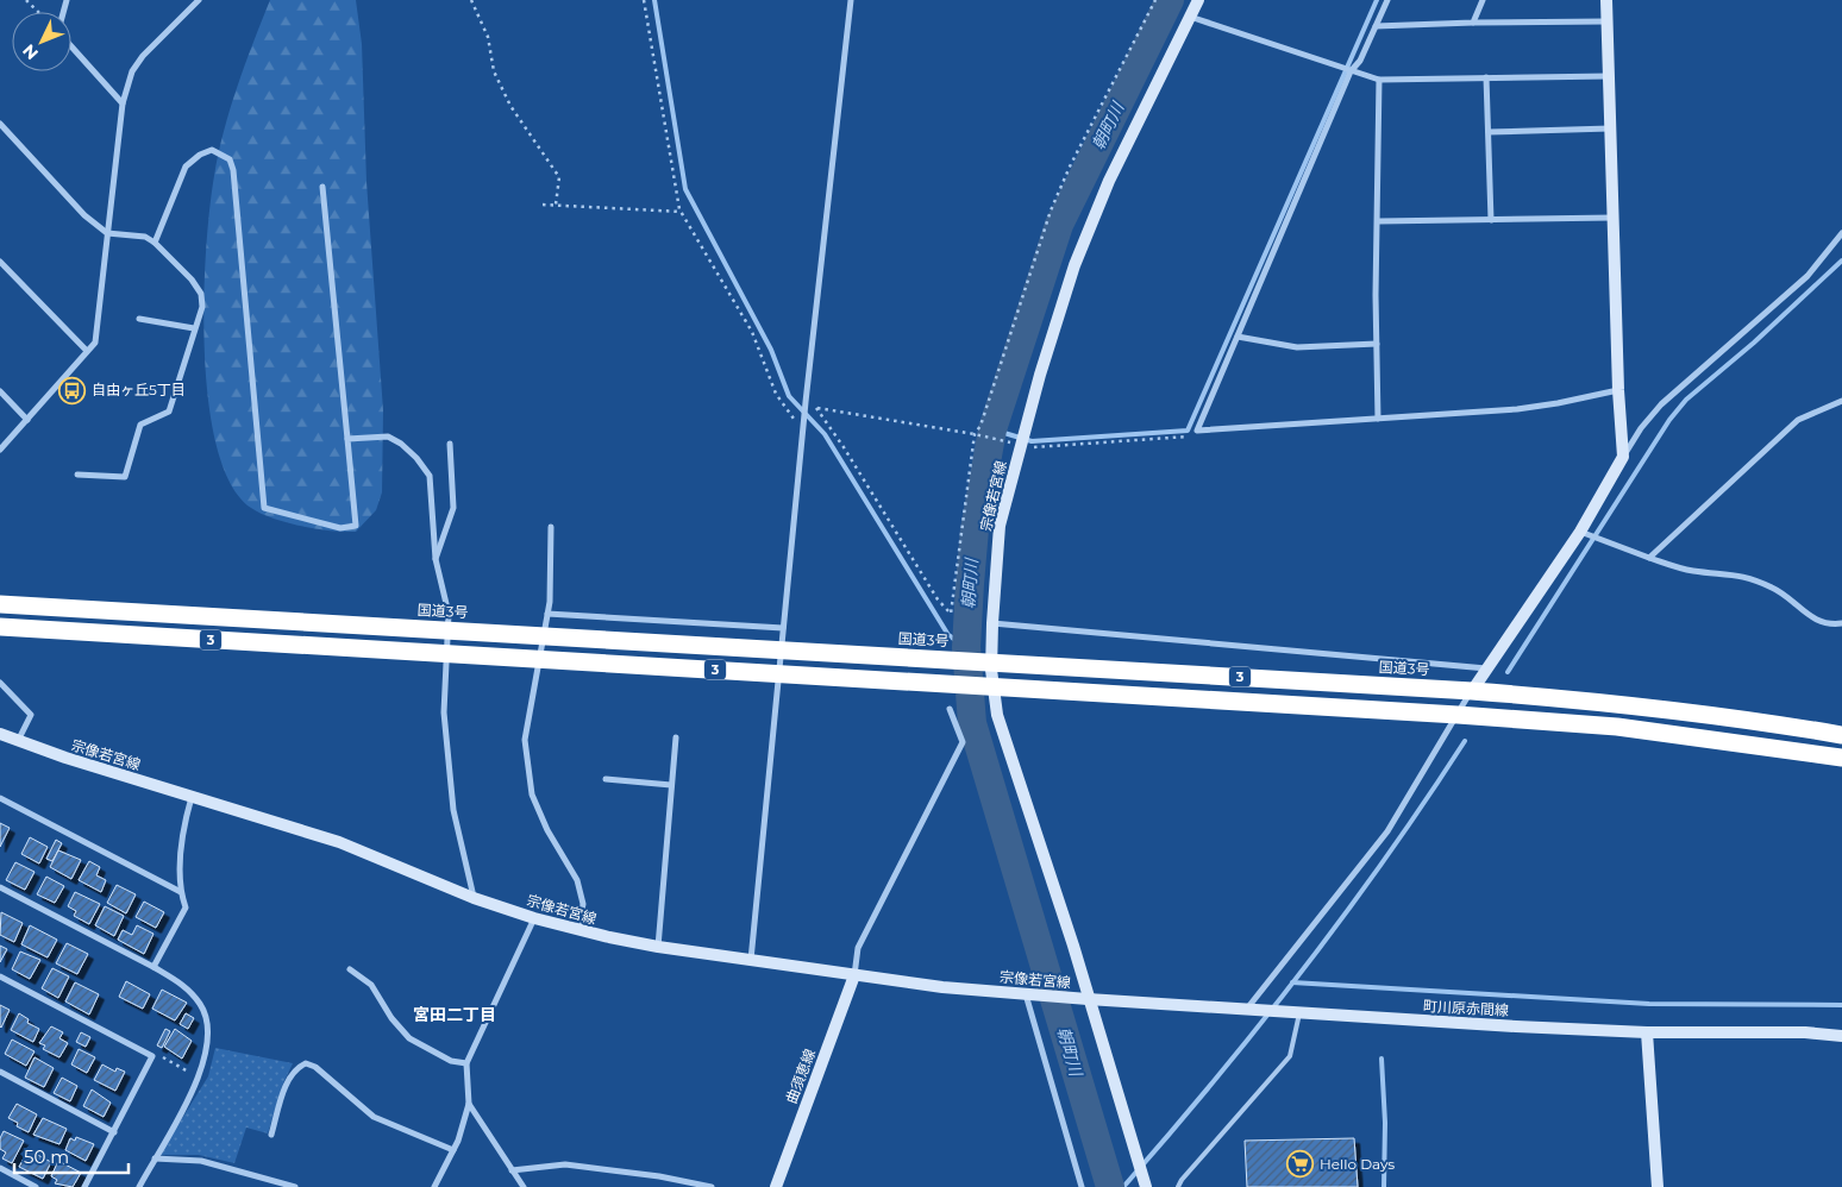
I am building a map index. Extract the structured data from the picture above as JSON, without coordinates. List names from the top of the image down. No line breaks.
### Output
{"streets":{"highway":["国道3号","3"],"main road":["宗像若宮線","町川原赤間線","曲須恵線"]},"crossings":[["宗像若宮線","町川原赤間線"],["宗像若宮線","曲須恵線"]],"districts":["宮田二丁目"],"water":["朝町川"],"places":{"bus stop":["自由ヶ丘5丁目"],"supermarket":["Hello Days"]},"scale_bar":"50 m","north":"bottom left"}
